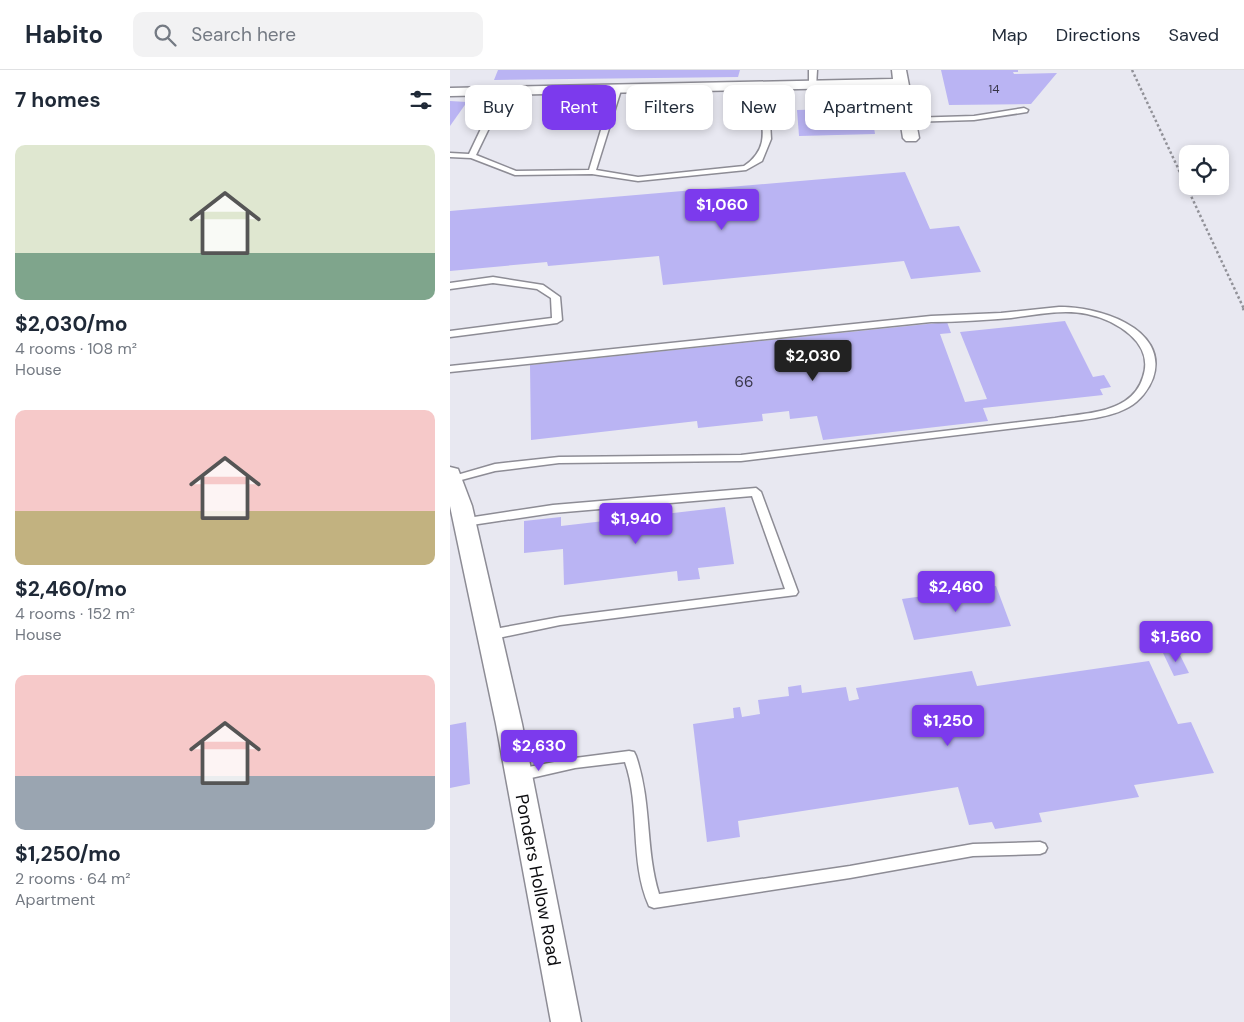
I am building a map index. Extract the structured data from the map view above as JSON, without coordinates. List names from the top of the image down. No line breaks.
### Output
{"streets":{"street":["Ponders Hollow Road"]},"house_numbers":["14","66"],"page":{"header":"Habito","search":"Search here","nav":["Map","Directions","Saved"],"heading":"7 homes","chip":["Buy","Rent","Filters","New","Apartment"],"list":[{"name":"$2,030/mo","note":"4 rooms · 108 m² · House"},{"name":"$2,460/mo","note":"4 rooms · 152 m² · House"},{"name":"$1,250/mo","note":"2 rooms · 64 m² · Apartment"}],"price":["$1,060","$2,030","$1,940","$2,460","$1,560","$1,250","$2,630"]}}
